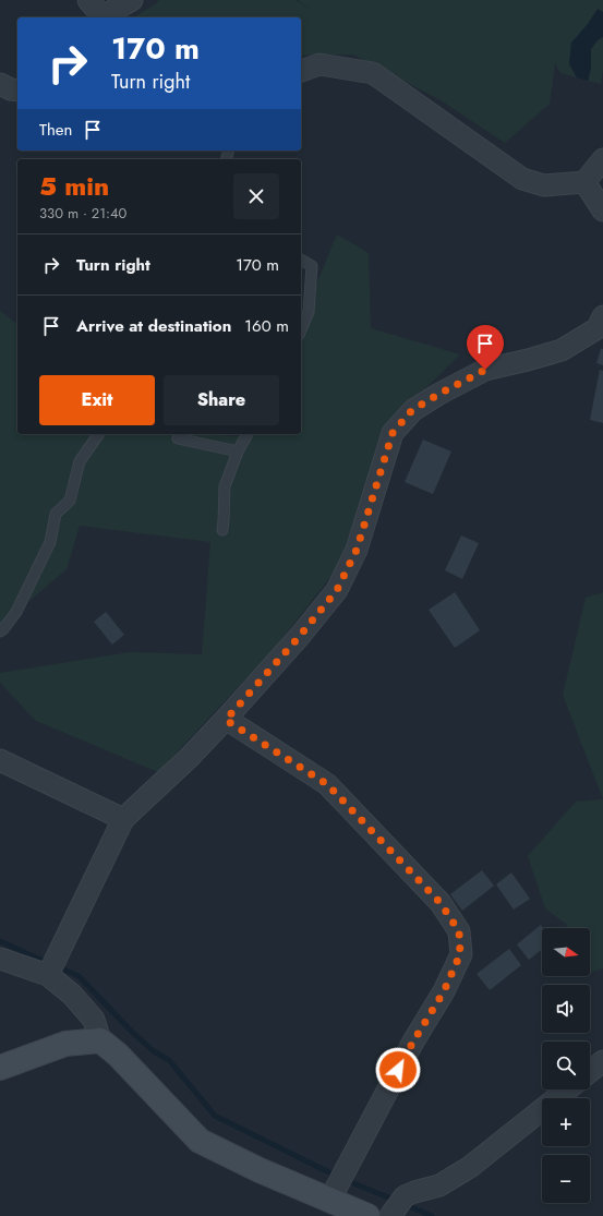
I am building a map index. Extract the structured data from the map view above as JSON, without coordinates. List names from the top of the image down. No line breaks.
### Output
{"north":"right","page":{"turn":["170 m","Turn right"],"then":"Then","heading":["5 min","330 m · 21:40"],"list":[{"name":"Turn right","value":"170 m"},{"name":"Arrive at destination","value":"160 m"}],"buttons":["Exit","Share"],"map_buttons":["+","−"]}}
